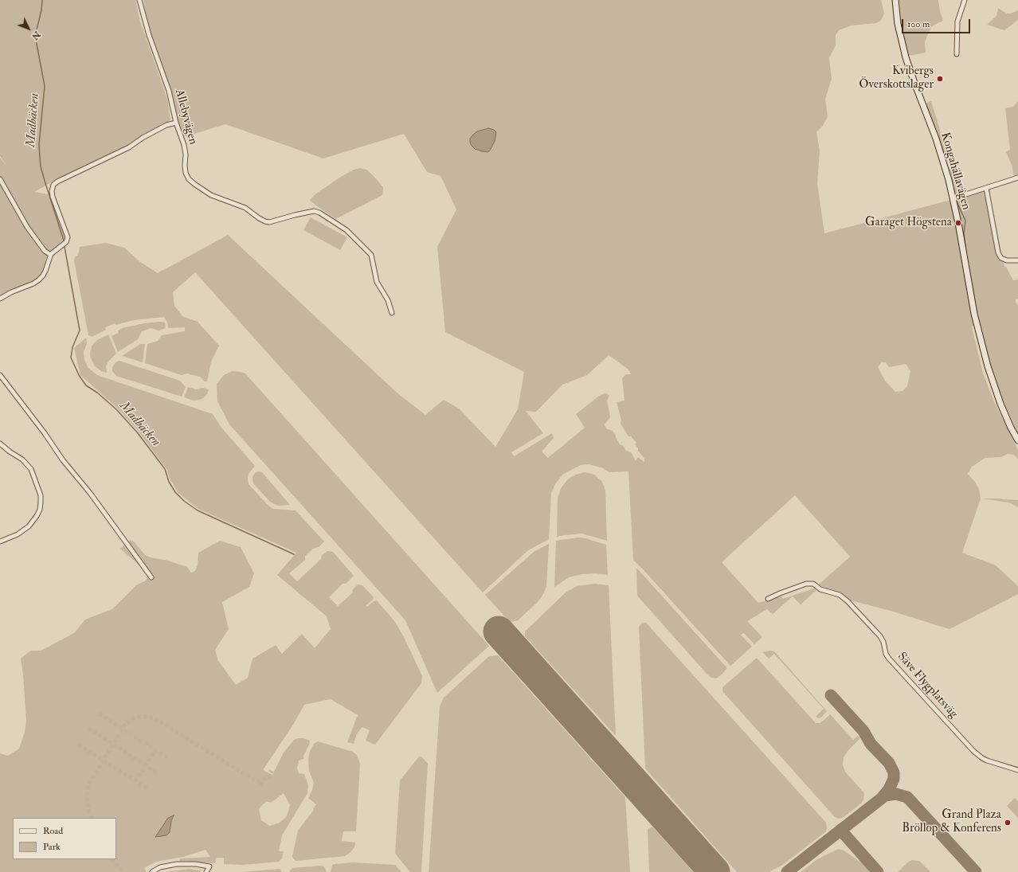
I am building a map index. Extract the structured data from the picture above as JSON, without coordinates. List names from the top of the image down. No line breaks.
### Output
{"streets":{"street":["Allebyvägen","Kongahällavägen","Säve Flygplatsväg"]},"water":["Madbäcken"],"places":["Kvibergs Överskottslager","Garaget Högstena","Grand Plaza Bröllop & Konferens"],"legend":["Road","Park"],"scale_bar":"100 m","north":"bottom right"}
